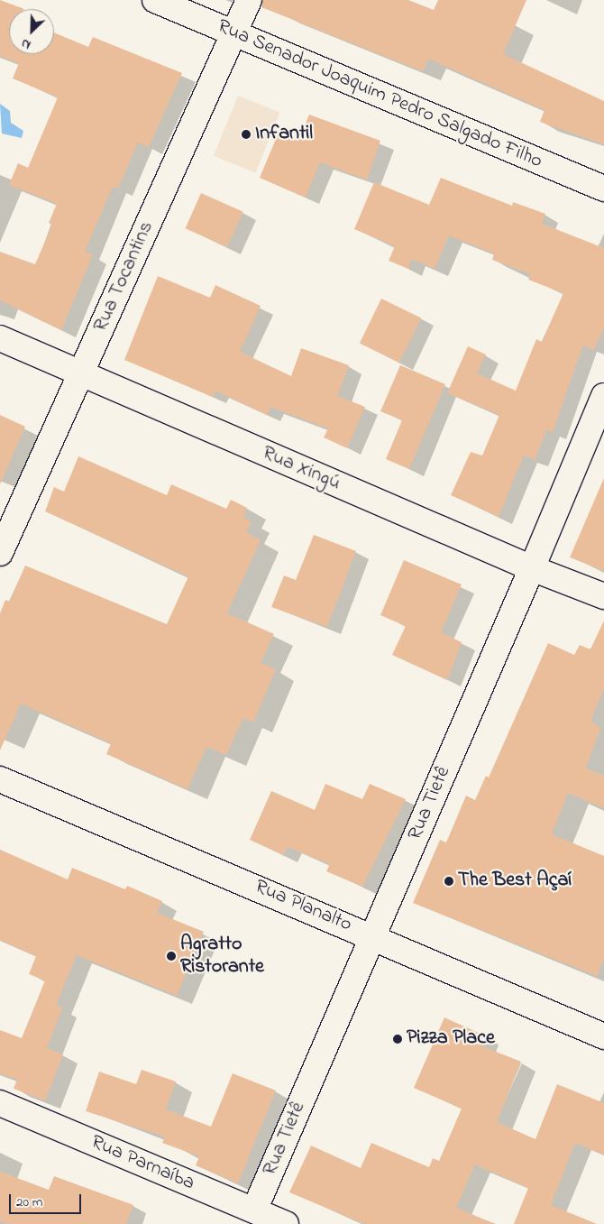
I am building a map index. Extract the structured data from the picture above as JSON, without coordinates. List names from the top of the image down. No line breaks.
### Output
{"streets":{"street":["Rua Senador Joaquim Pedro Salgado Filho","Rua Tocantins","Rua Xingú","Rua Tietê","Rua Planalto","Rua Parnaíba"]},"crossings":[["Rua Senador Joaquim Pedro Salgado Filho","Rua Tocantins"],["Rua Tocantins","Rua Xingú"],["Rua Xingú","Rua Tietê"],["Rua Tietê","Rua Planalto"],["Rua Tietê","Rua Parnaíba"]],"places":["Infantil","The Best Açaí","Agratto Ristorante","Pizza Place"],"scale_bar":"20 m","north":"bottom left"}
